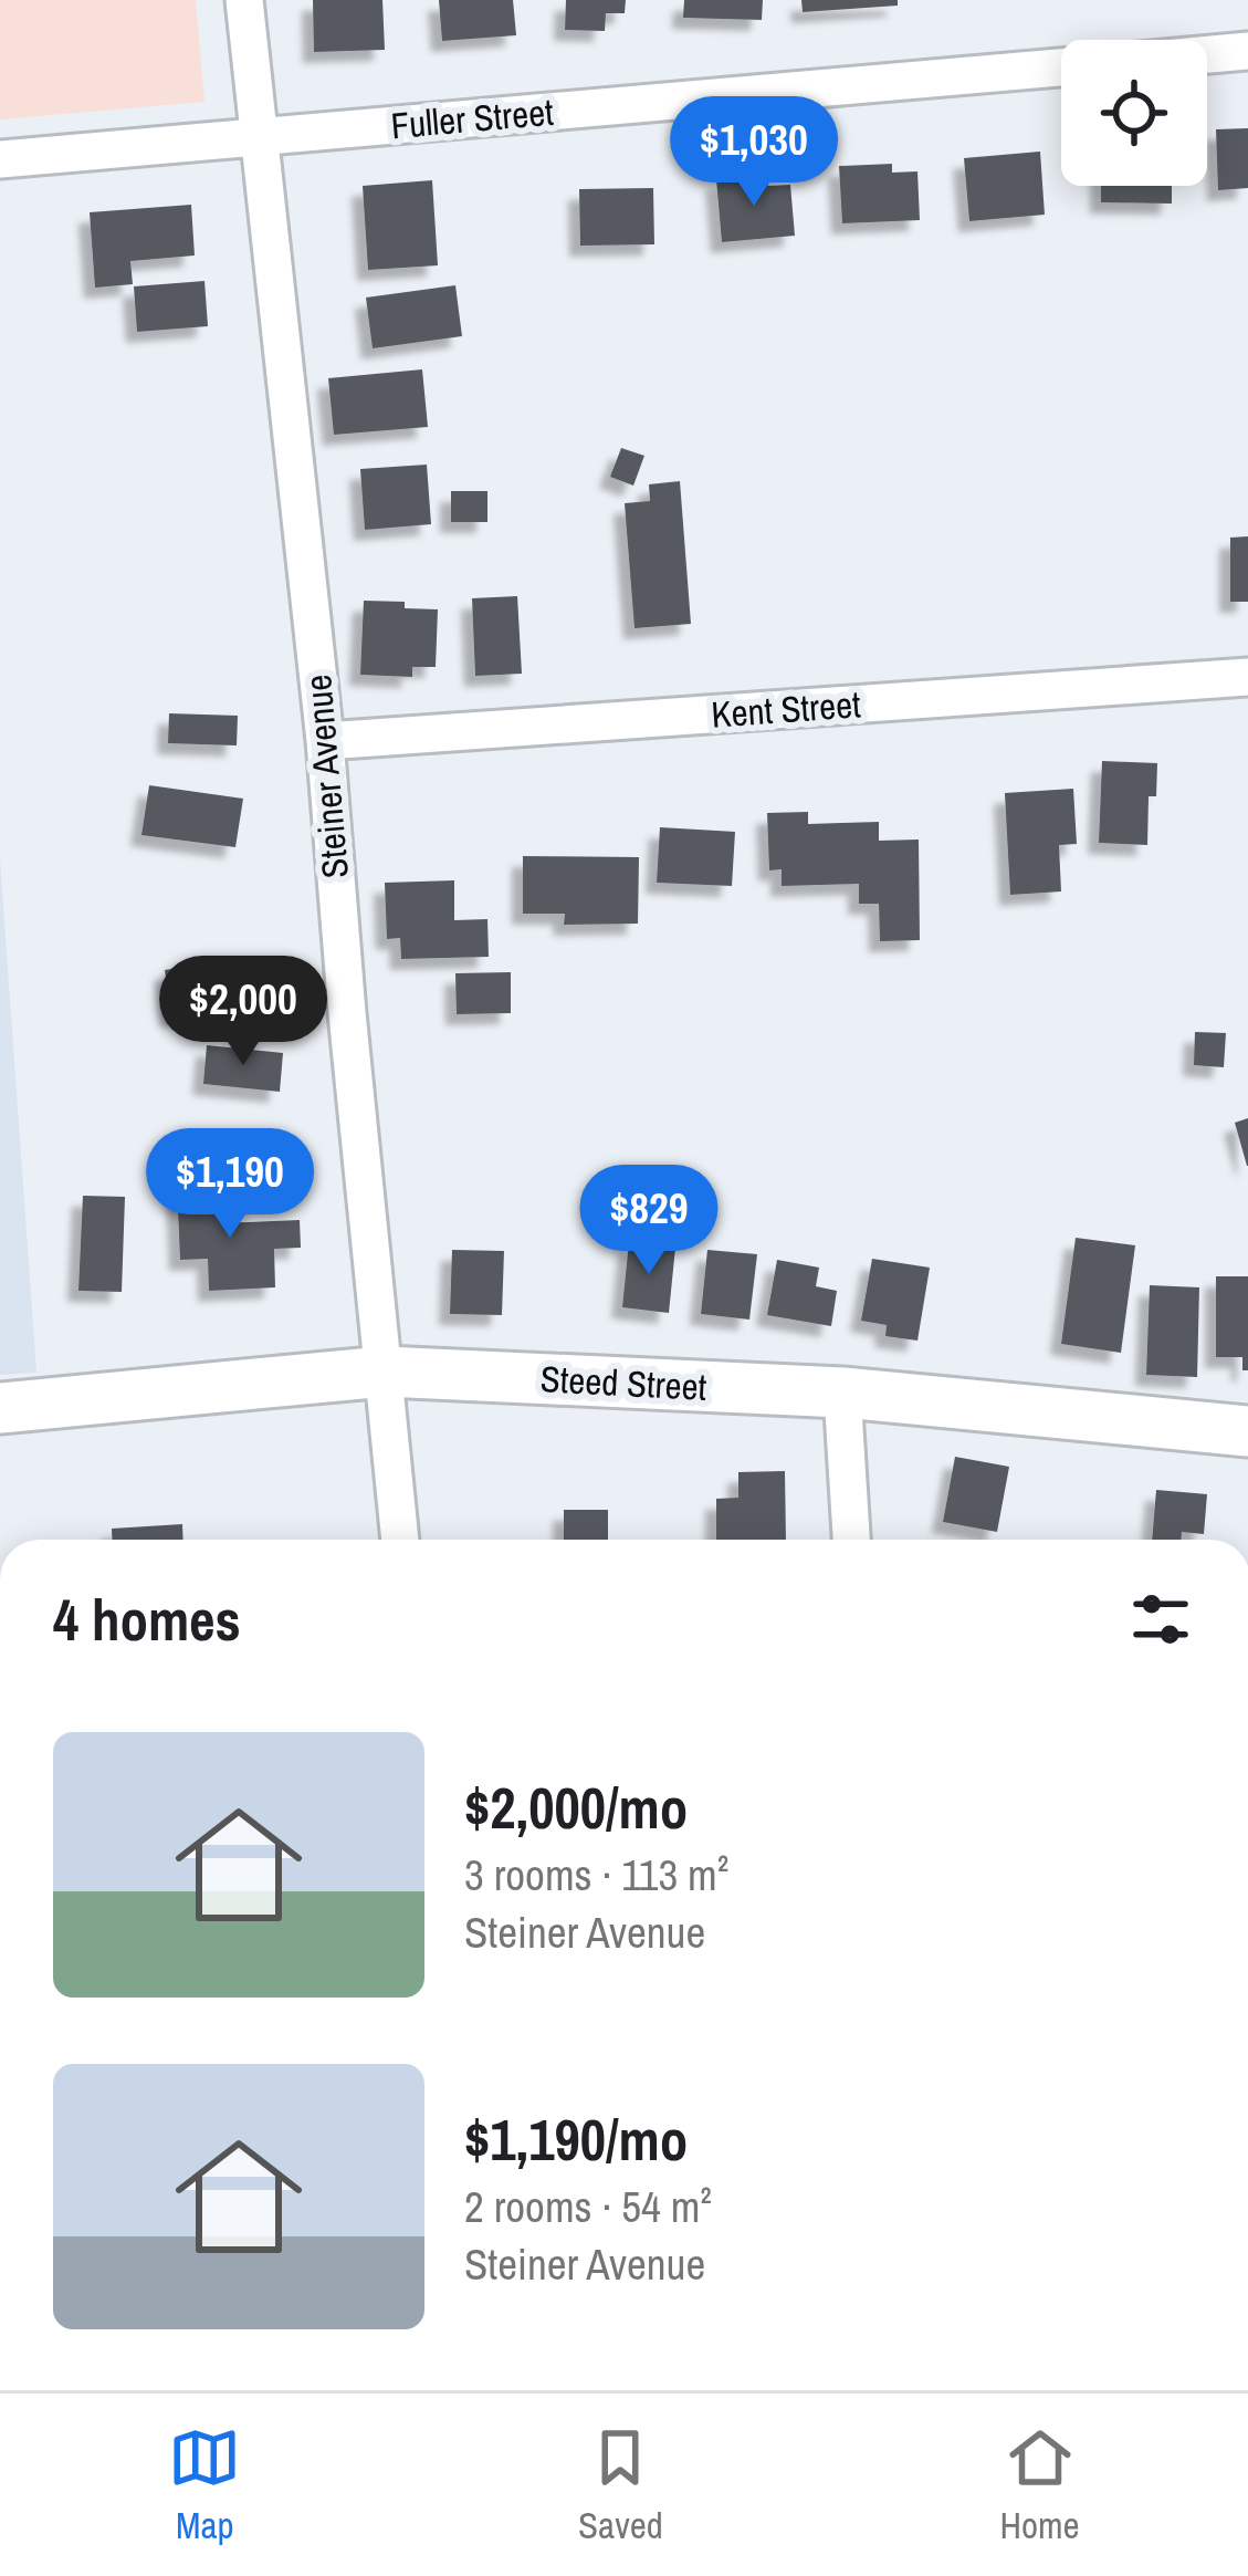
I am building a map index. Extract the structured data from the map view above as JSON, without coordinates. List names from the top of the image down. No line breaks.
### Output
{"streets":{"street":["Fuller Street","Kent Street","Steiner Avenue","Steed Street"]},"crossings":[["Fuller Street","Steiner Avenue"],["Kent Street","Steiner Avenue"],["Steiner Avenue","Steed Street"]],"page":{"price":["$1,030","$2,000","$1,190","$829"],"heading":"4 homes","list":[{"name":"$2,000/mo","note":"3 rooms · 113 m² · Steiner Avenue"},{"name":"$1,190/mo","note":"2 rooms · 54 m² · Steiner Avenue"}],"tabs":["Map","Saved","Home"]}}
